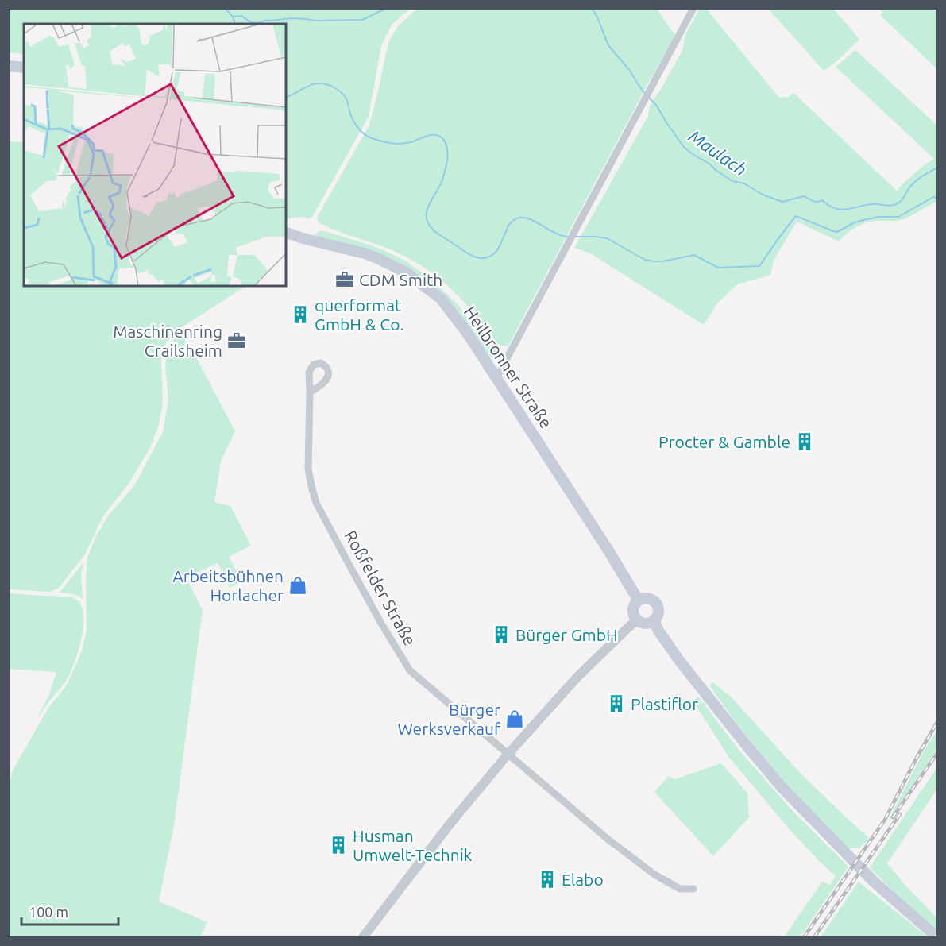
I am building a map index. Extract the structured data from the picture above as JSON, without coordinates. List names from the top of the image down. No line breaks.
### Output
{"streets":{"main road":["Heilbronner Straße"],"street":["Roßfelder Straße"]},"water":["Maulach"],"places":{"office":["CDM Smith","Maschinenring Crailsheim"],"building":["querformat GmbH & Co.","Procter & Gamble","Bürger GmbH","Plastiflor","Husman Umwelt-Technik","Elabo"],"shop":["Arbeitsbühnen Horlacher","Bürger Werksverkauf"]},"scale_bar":"100 m"}
